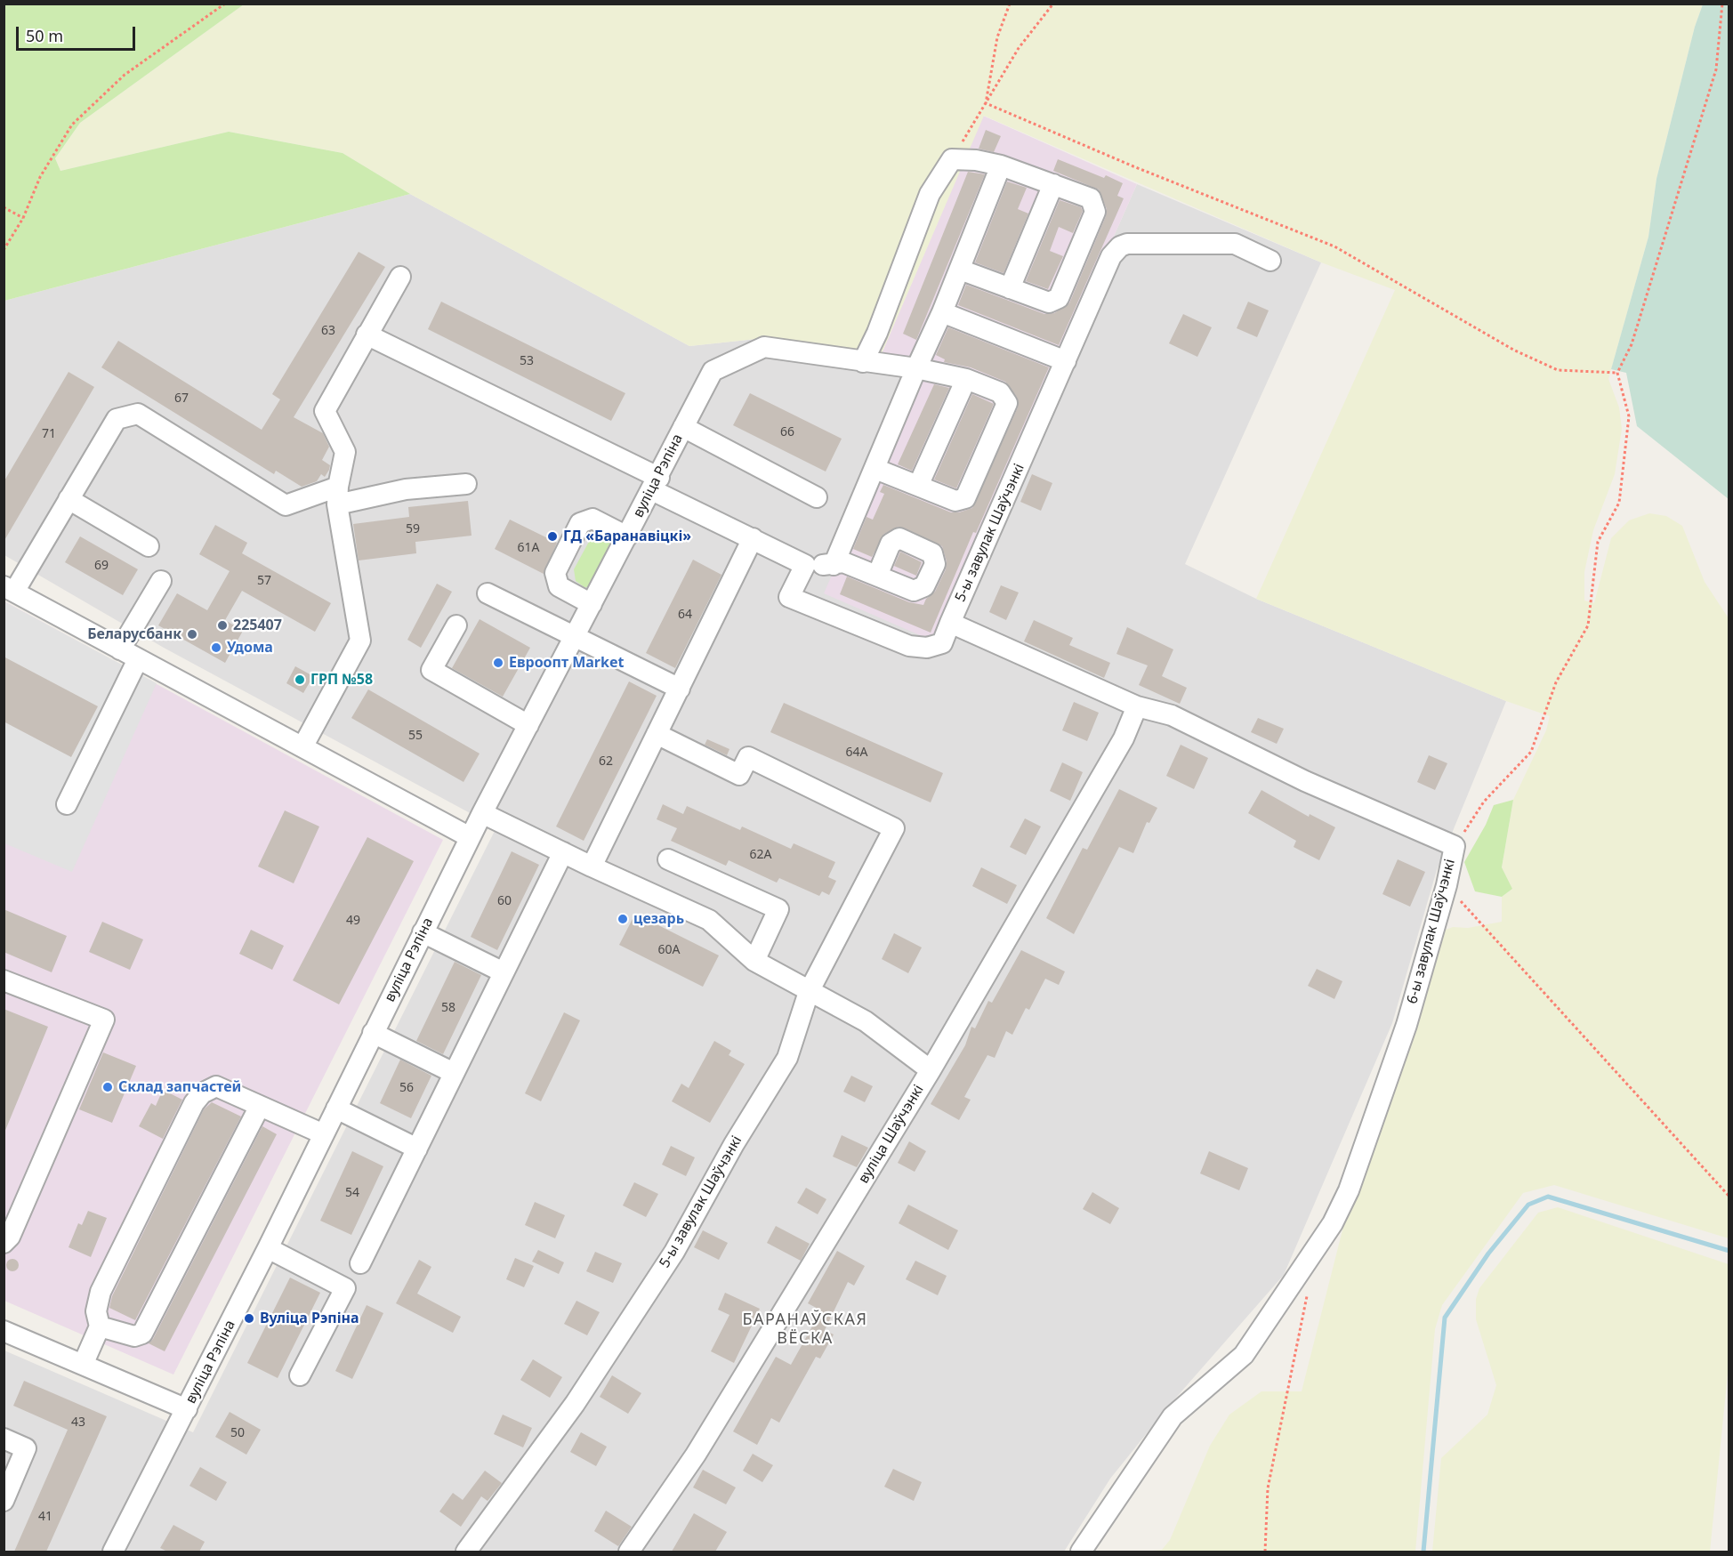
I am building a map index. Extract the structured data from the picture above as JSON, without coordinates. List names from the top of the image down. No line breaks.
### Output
{"streets":{"street":["вуліца Рэпіна","5-ы завулак Шаўчэнкі","6-ы завулак Шаўчэнкі","вуліца Шаўчэнкі"]},"crossings":[["6-ы завулак Шаўчэнкі","вуліца Шаўчэнкі"]],"districts":["БАРАНАЎСКАЯ ВЁСКА"],"places":["ГД «Баранавіцкі»","225407","Беларусбанк","Удома","Евроопт Market","ГРП №58","цезарь","Склад запчастей","Вуліца Рэпіна"],"house_numbers":["63","53","67","66","71","59","61А","69","57","64","55","64А","62","62А","60","49","60А","58","56","54","43","50","41"],"scale_bar":"50 m"}
